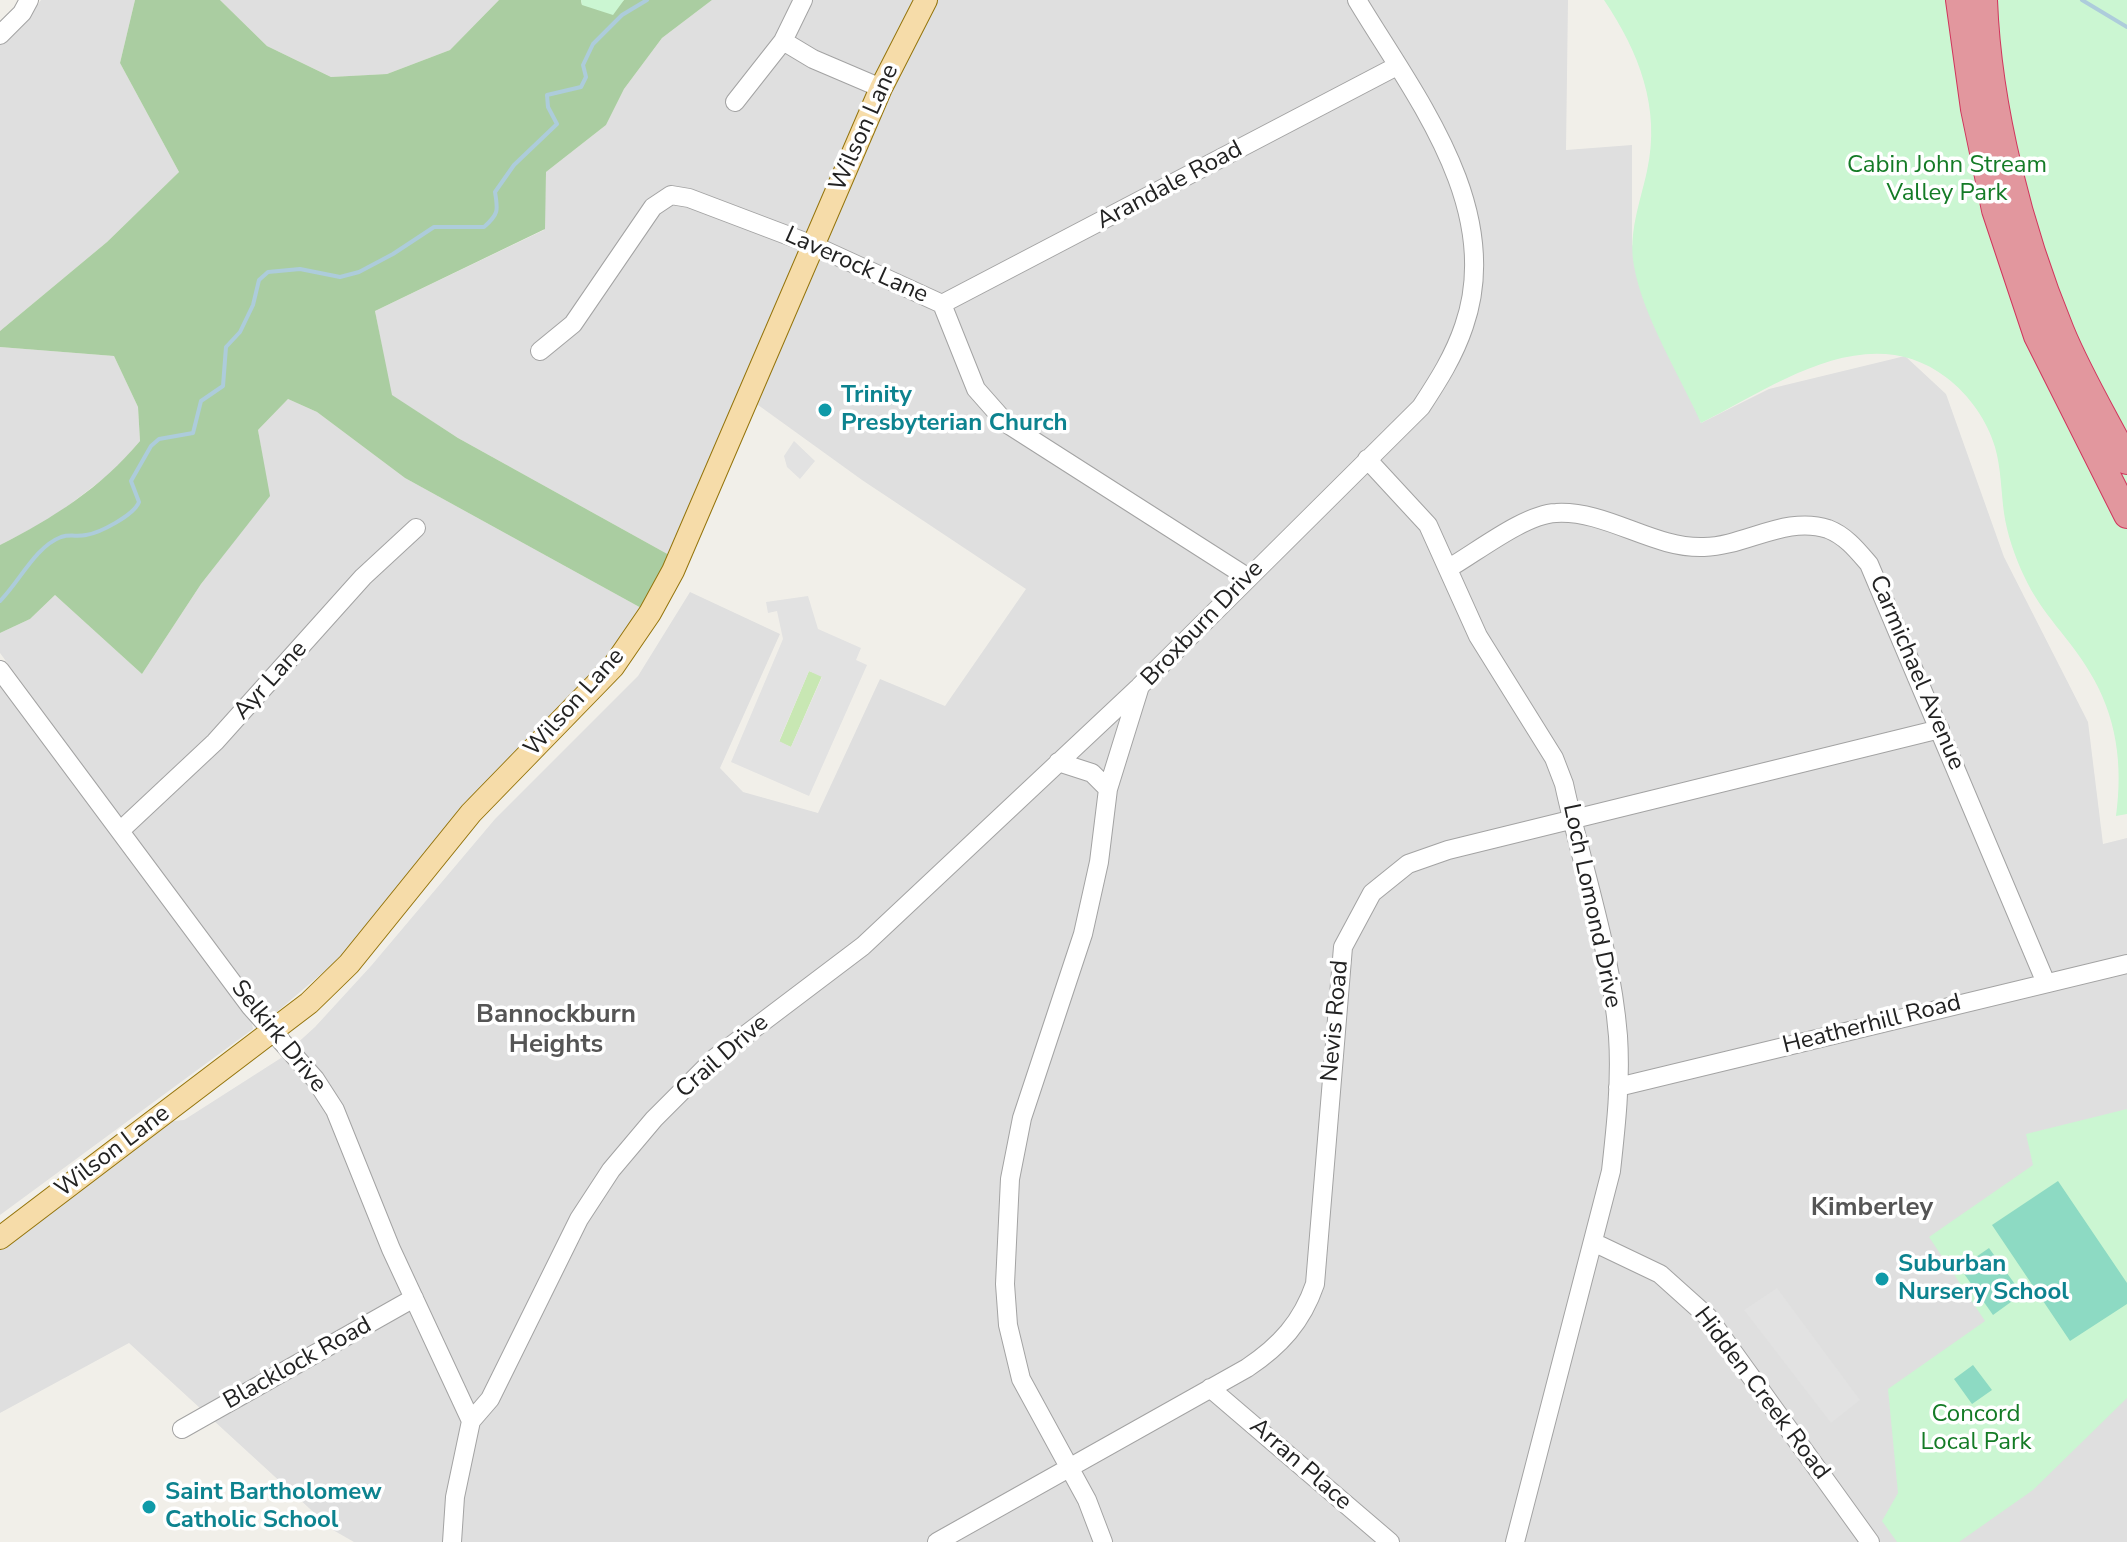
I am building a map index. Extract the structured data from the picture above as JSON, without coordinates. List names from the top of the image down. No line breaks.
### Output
{"streets":{"main road":["Wilson Lane"],"street":["Arandale Road","Laverock Lane","Broxburn Drive","Carmichael Avenue","Ayr Lane","Loch Lomond Drive","Nevis Road","Heatherhill Road","Selkirk Drive","Crail Drive","Blacklock Road","Hidden Creek Road","Arran Place"]},"crossings":[["Wilson Lane","Laverock Lane"],["Wilson Lane","Selkirk Drive"],["Arandale Road","Laverock Lane"],["Arandale Road","Broxburn Drive"],["Laverock Lane","Broxburn Drive"],["Broxburn Drive","Loch Lomond Drive"],["Broxburn Drive","Nevis Road"],["Broxburn Drive","Crail Drive"],["Carmichael Avenue","Loch Lomond Drive"],["Carmichael Avenue","Nevis Road"],["Carmichael Avenue","Heatherhill Road"],["Ayr Lane","Selkirk Drive"],["Loch Lomond Drive","Nevis Road"],["Loch Lomond Drive","Heatherhill Road"],["Loch Lomond Drive","Hidden Creek Road"],["Nevis Road","Arran Place"],["Selkirk Drive","Crail Drive"],["Selkirk Drive","Blacklock Road"]],"districts":["Bannockburn Heights","Kimberley"],"parks":["Cabin John Stream Valley Park","Concord Local Park"],"places":["Trinity Presbyterian Church","Suburban Nursery School","Saint Bartholomew Catholic School"]}
